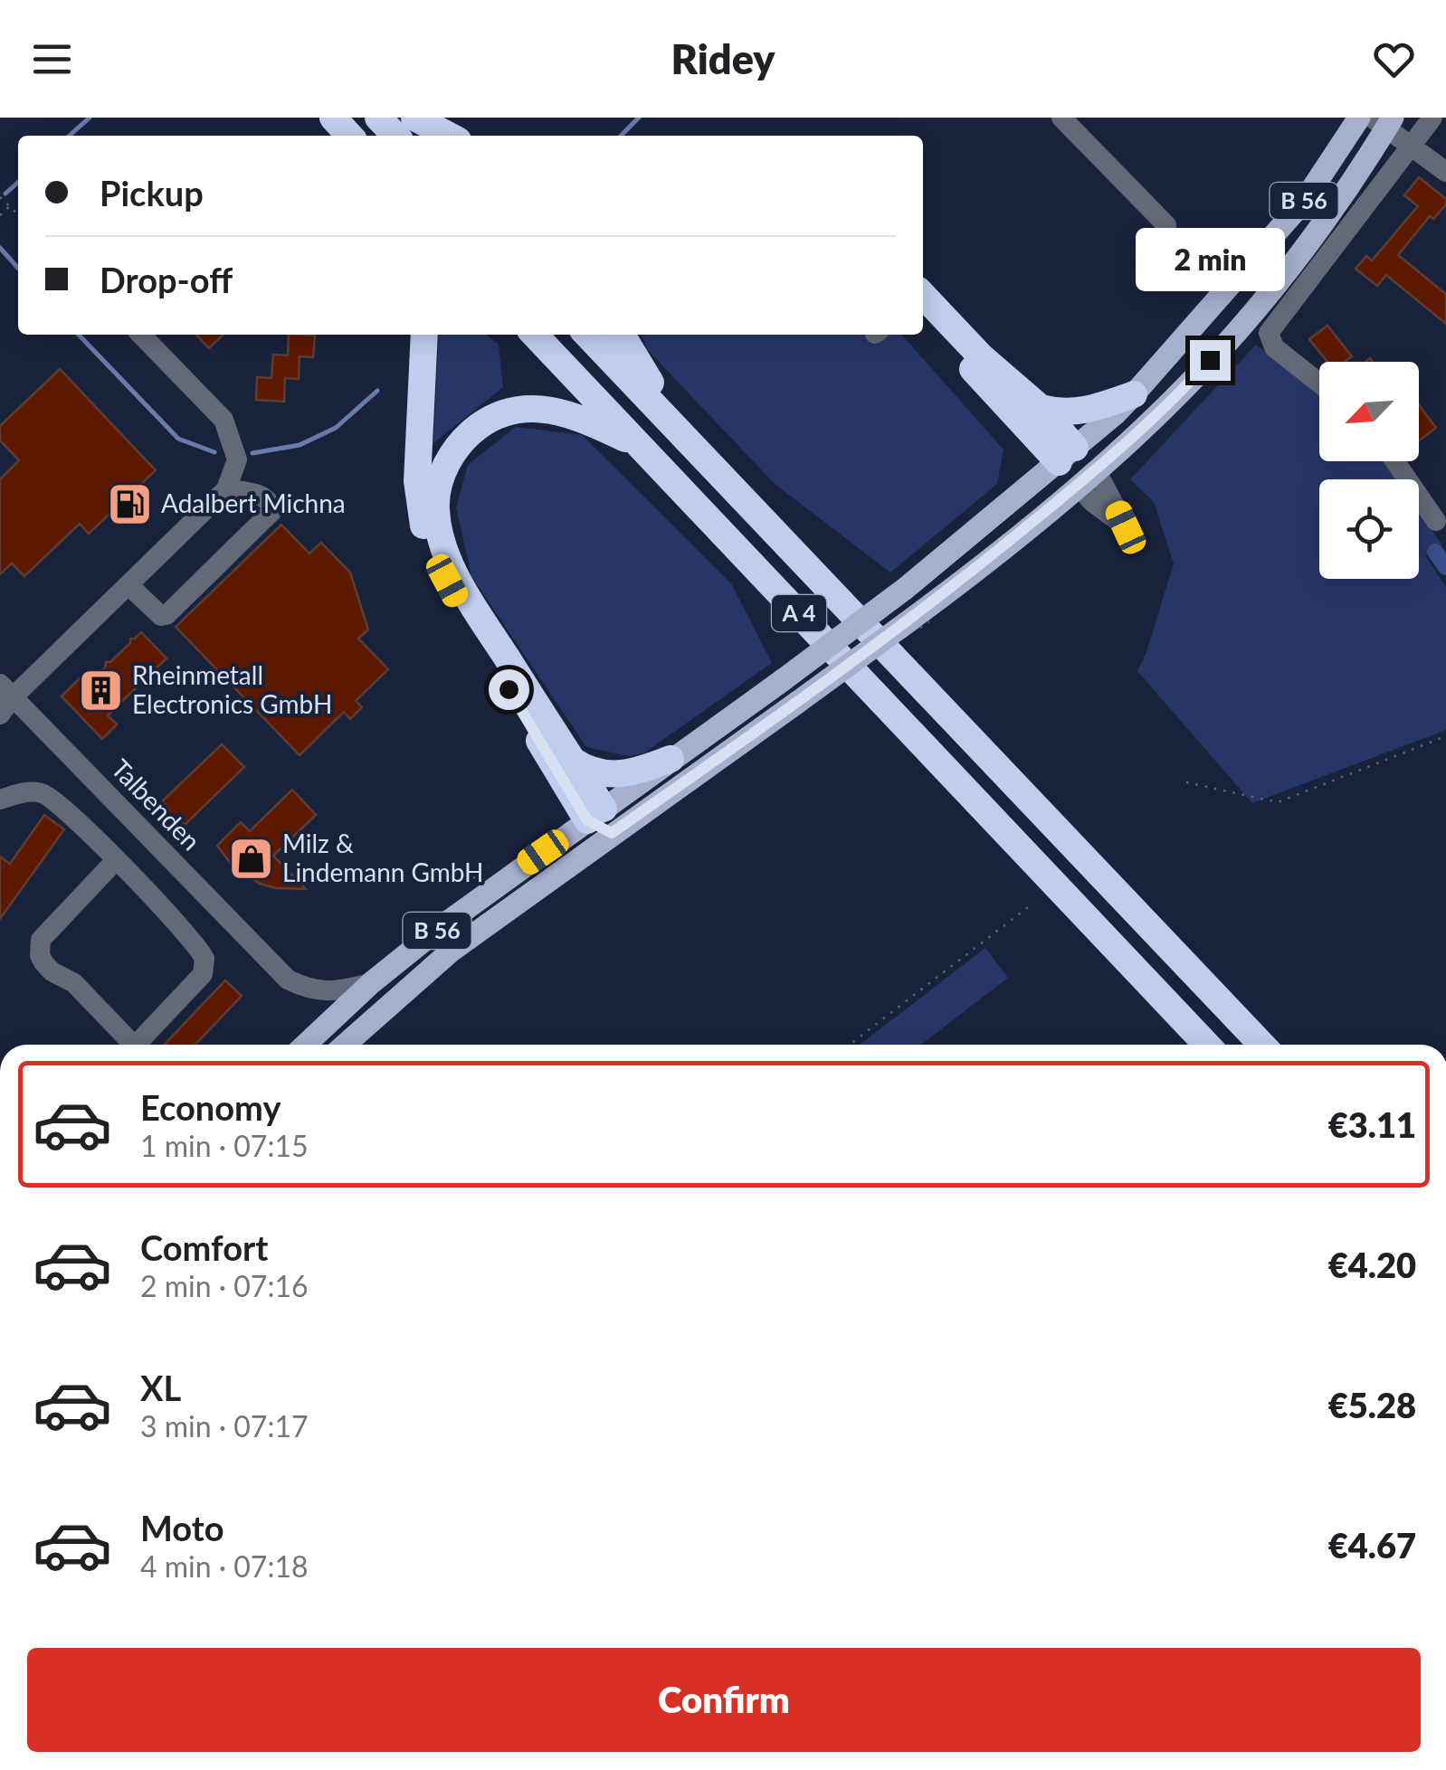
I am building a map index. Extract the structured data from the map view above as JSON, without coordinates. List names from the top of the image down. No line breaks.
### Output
{"streets":{"highway":["A 4"],"main road":["B 56"],"street":["Talbenden"]},"crossings":[["B 56","Talbenden"]],"places":{"fuel station":["Adalbert Michna"],"building":["Rheinmetall Electronics GmbH"],"shop":["Milz & Lindemann GmbH"]},"north":"bottom left","page":{"header":"Ridey","banner":["Pickup","Drop-off"],"bubble":"2 min","list":[{"name":"Economy","note":"1 min · 07:15","value":"€3.11"},{"name":"Comfort","note":"2 min · 07:16","value":"€4.20"},{"name":"XL","note":"3 min · 07:17","value":"€5.28"},{"name":"Moto","note":"4 min · 07:18","value":"€4.67"}],"buttons":"Confirm"}}
